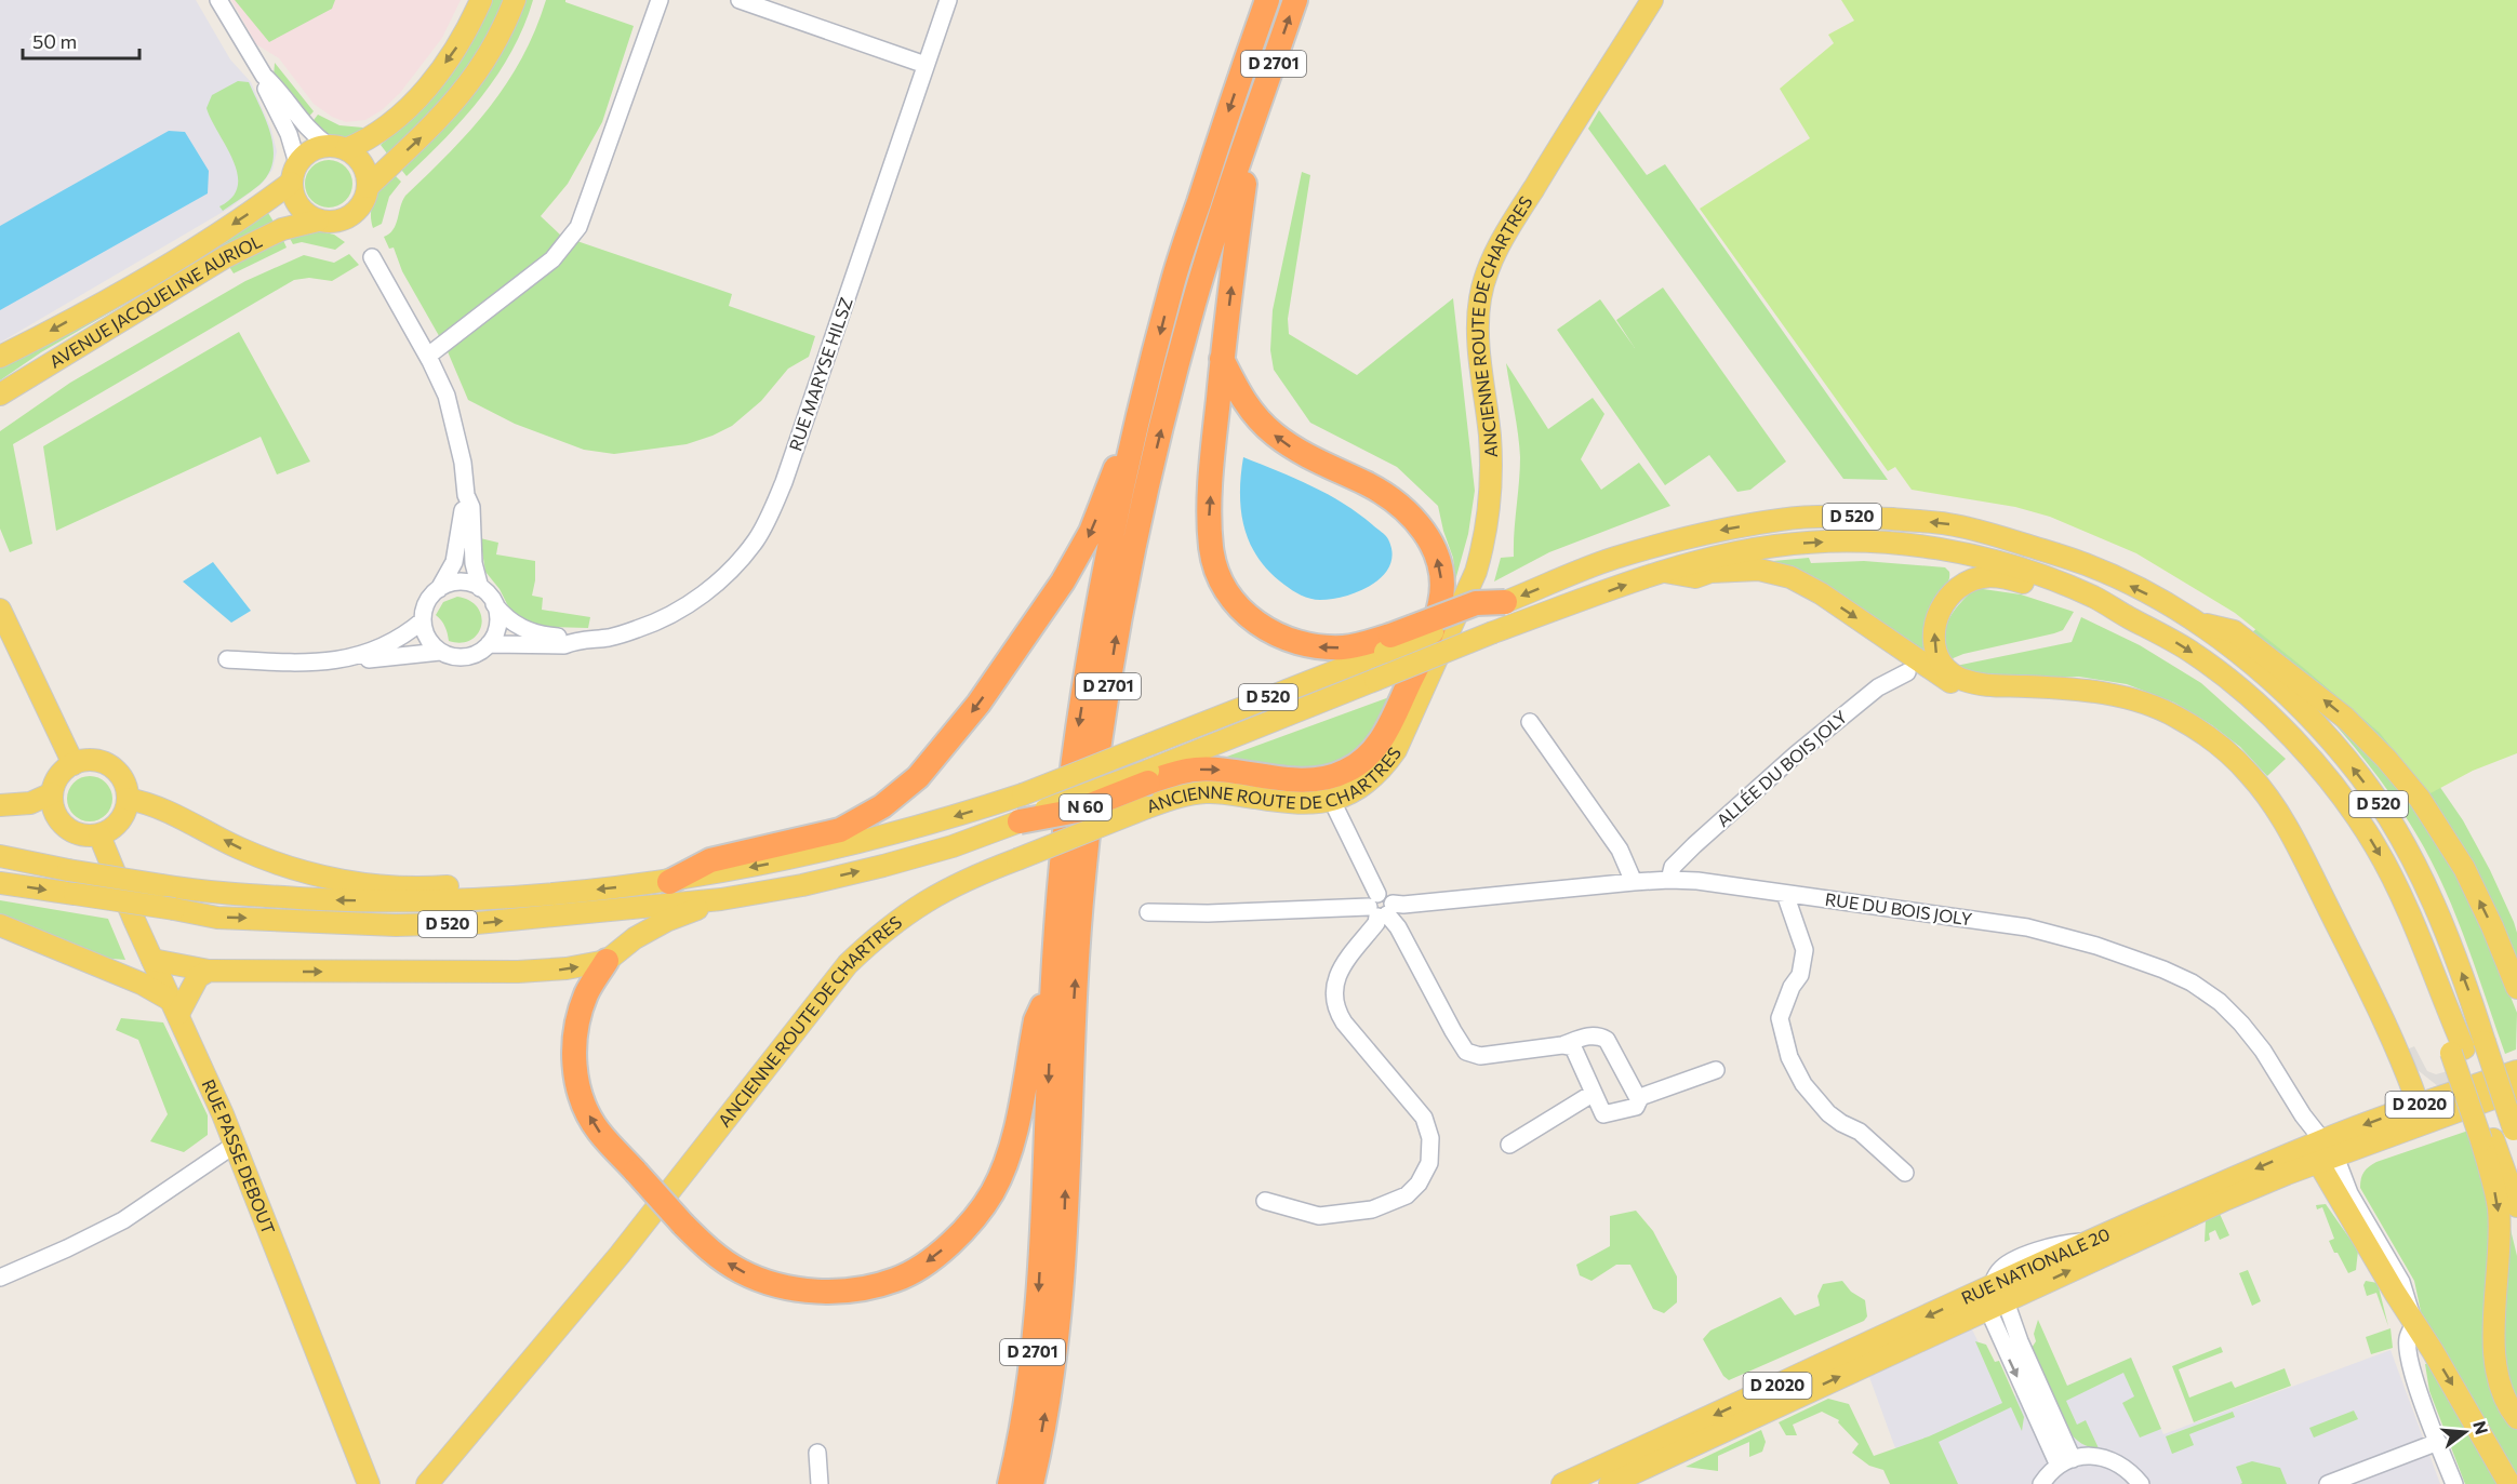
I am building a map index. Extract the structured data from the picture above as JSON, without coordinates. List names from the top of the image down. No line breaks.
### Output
{"streets":{"highway":["D 2701","N 60"],"main road":["AVENUE JACQUELINE AURIOL","ANCIENNE ROUTE DE CHARTRES","D 520","D 2020","RUE PASSE DEBOUT","RUE NATIONALE 20"],"street":["RUE MARYSE HILSZ","ALLÉE DU BOIS JOLY","RUE DU BOIS JOLY"]},"crossings":[["D 520","N 60"],["ALLÉE DU BOIS JOLY","RUE DU BOIS JOLY"],["RUE DU BOIS JOLY","RUE NATIONALE 20"]],"scale_bar":"50 m","north":"right"}
